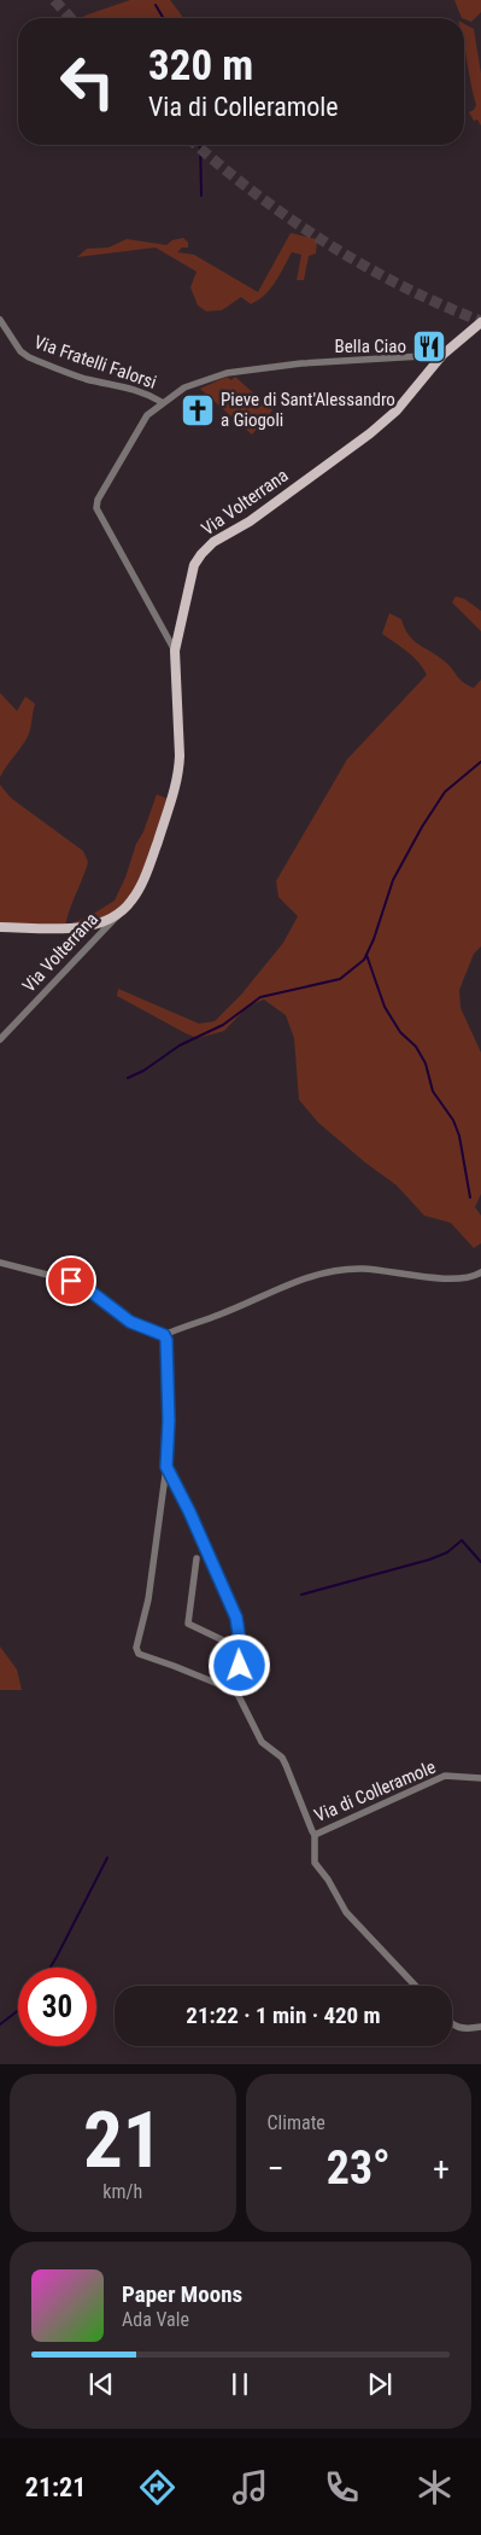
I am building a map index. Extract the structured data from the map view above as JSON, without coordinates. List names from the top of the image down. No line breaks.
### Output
{"streets":{"main road":["Via Volterrana"],"street":["Via Fratelli Falorsi","Via di Colleramole"]},"places":{"restaurant":["Bella Ciao"],"church":["Pieve di Sant'Alessandro a Giogoli"]},"page":{"turn":["320 m","Via di Colleramole"],"limit":"30","trip":"21:22 · 1 min · 420 m","tile":[["21","km/h"],"Climate"],"heat":["−","23°","+"],"song":["Paper Moons","Ada Vale"],"tabs":"21:21"}}
